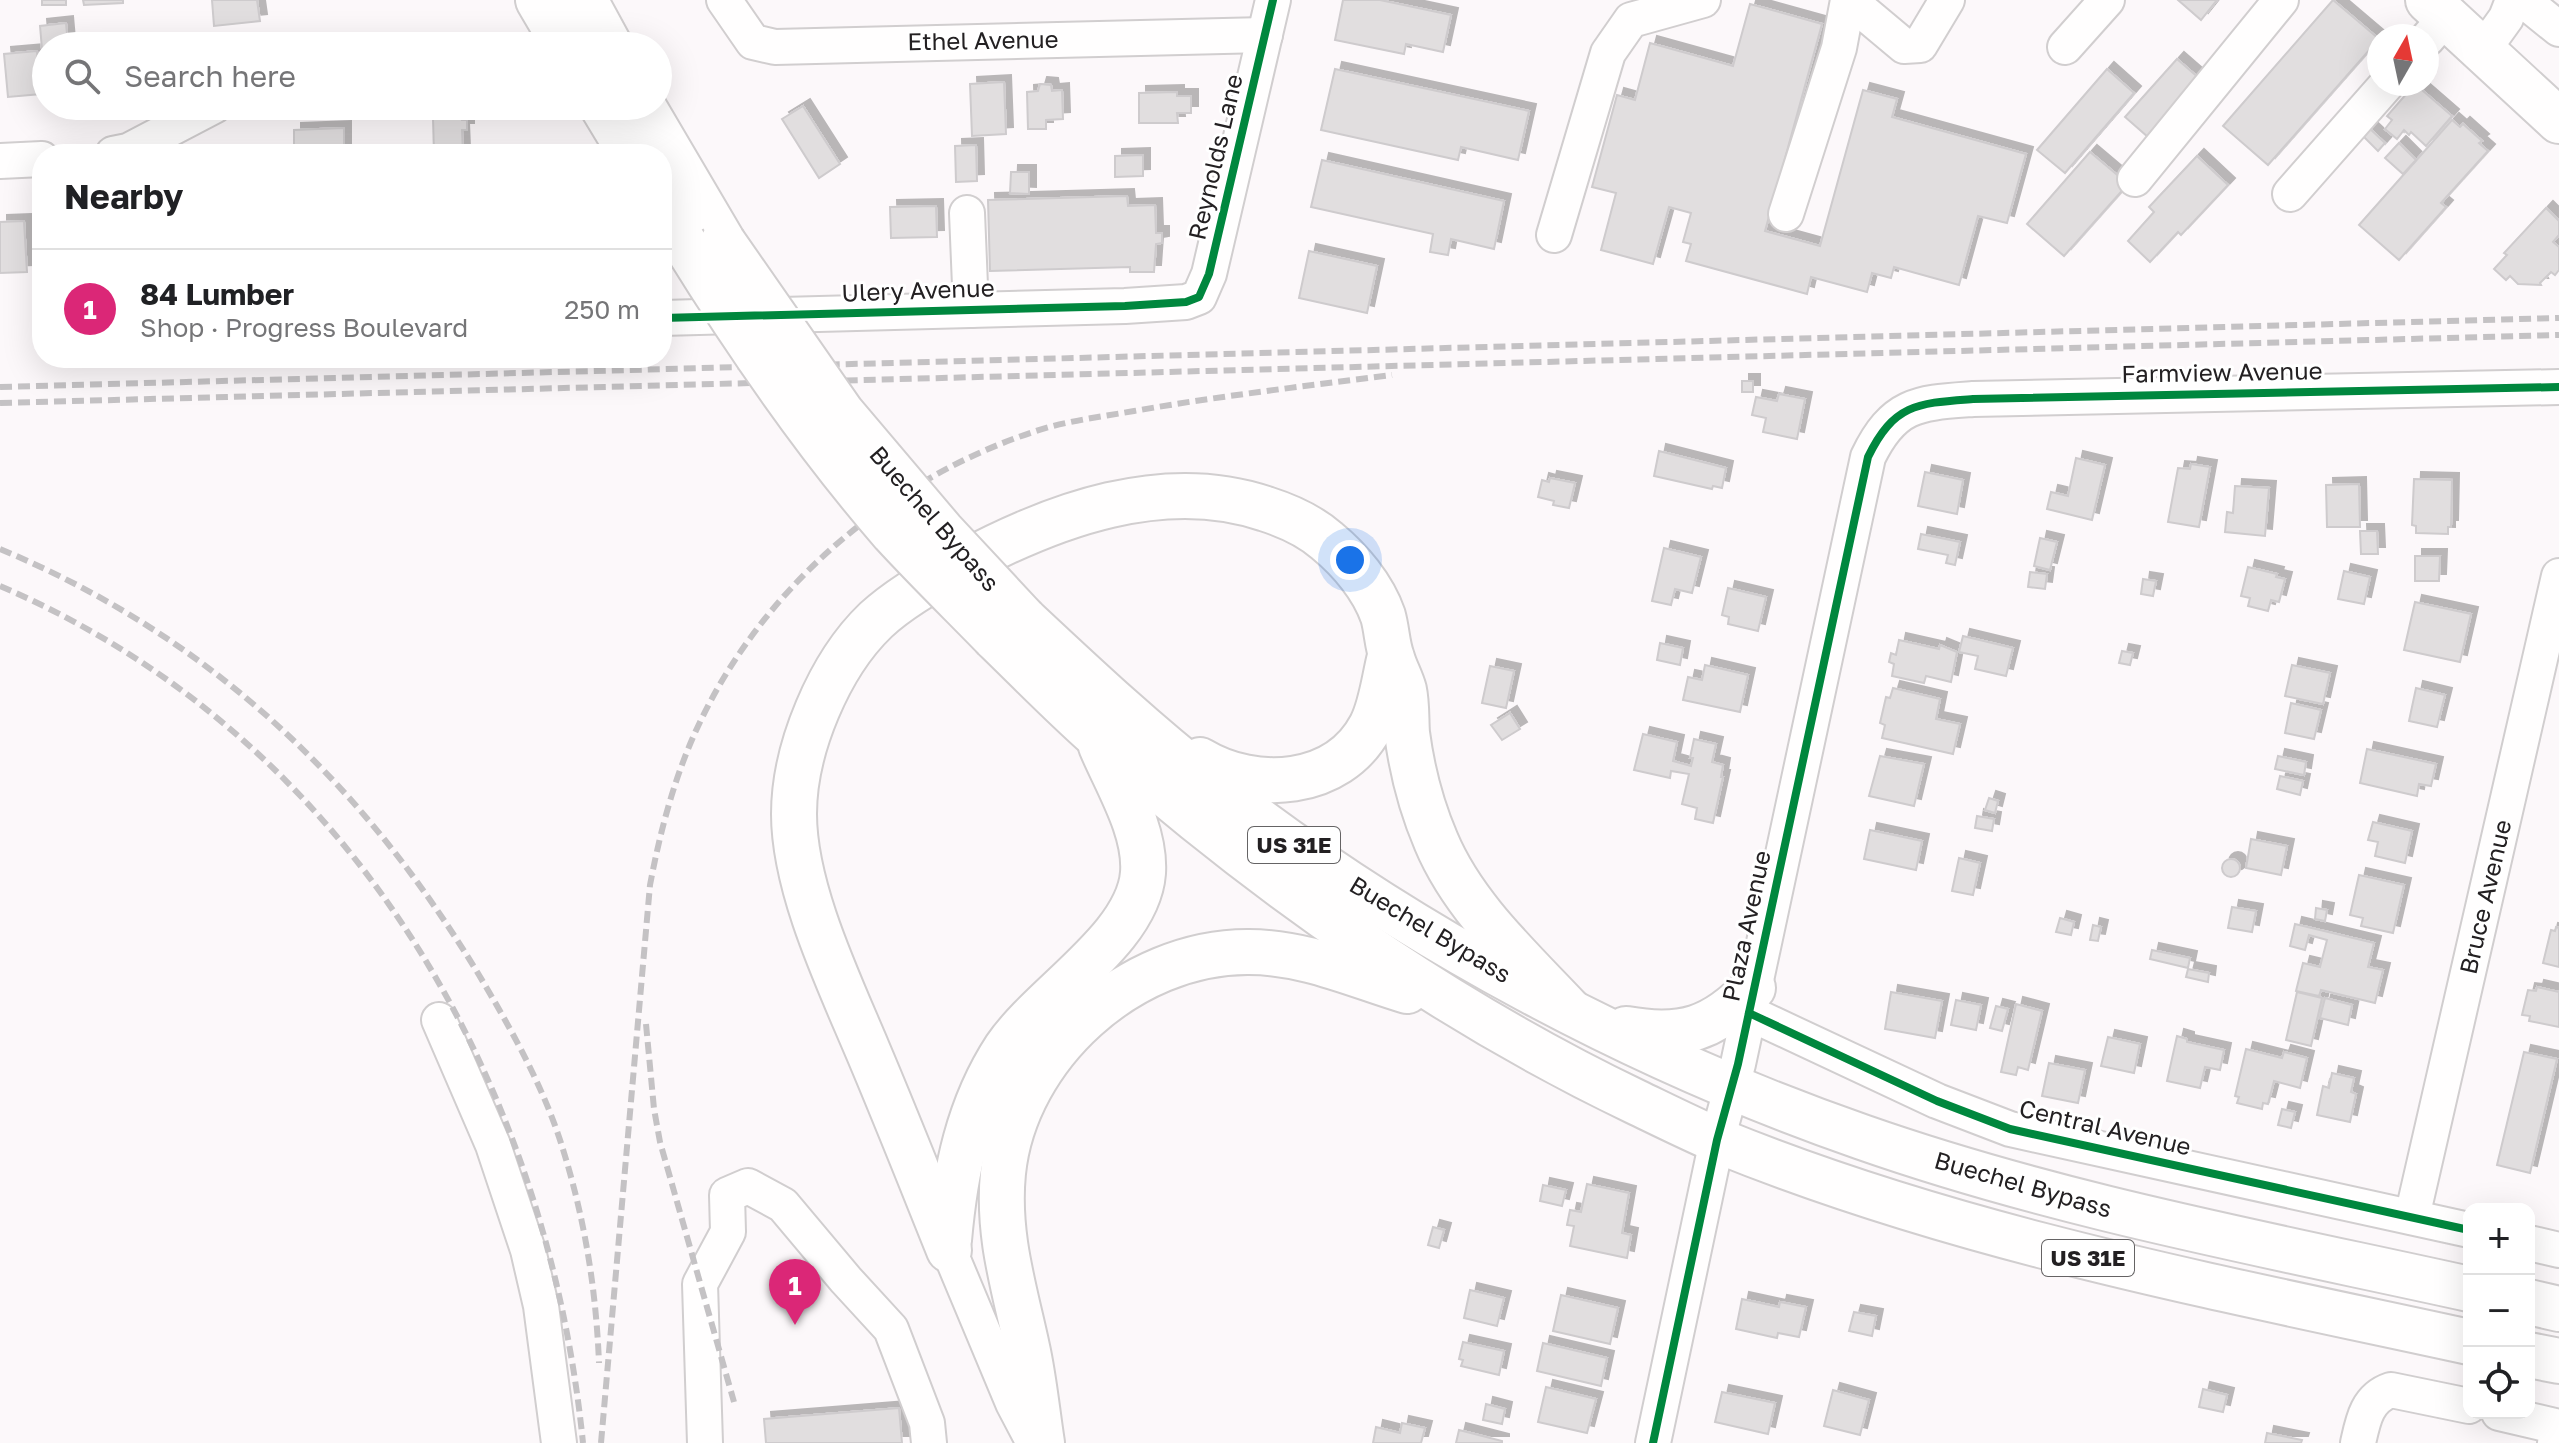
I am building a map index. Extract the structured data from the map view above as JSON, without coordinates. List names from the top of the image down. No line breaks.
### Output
{"streets":{"main road":["Buechel Bypass","US 31E"],"street":["Ethel Avenue","Reynolds Lane","Ulery Avenue","Farmview Avenue","Bruce Avenue","Plaza Avenue","Central Avenue"]},"crossings":[["Ethel Avenue","Reynolds Lane"],["Reynolds Lane","Ulery Avenue"],["Farmview Avenue","Plaza Avenue"],["Buechel Bypass","Plaza Avenue"],["Bruce Avenue","Central Avenue"],["Plaza Avenue","Central Avenue"]],"north":"top","page":{"search":"Search here","heading":"Nearby","list":[{"mark":"1","name":"84 Lumber","note":"Shop · Progress Boulevard","value":"250 m"}],"map_buttons":["+","−"],"pins":"1"}}
